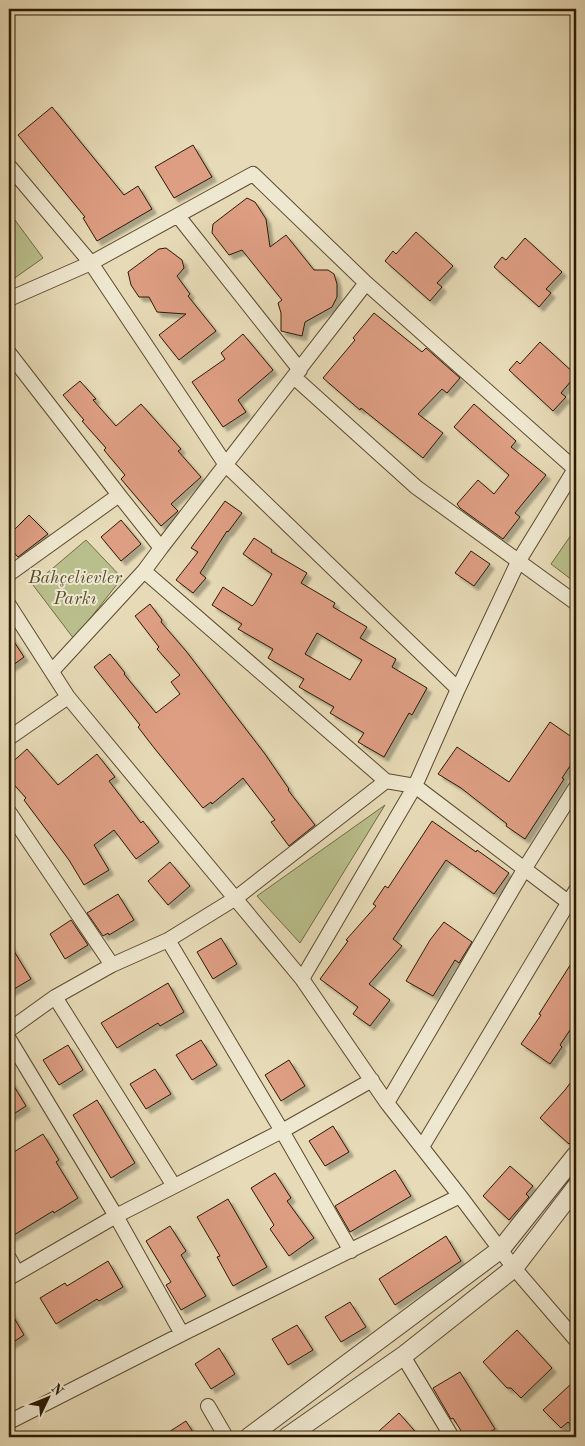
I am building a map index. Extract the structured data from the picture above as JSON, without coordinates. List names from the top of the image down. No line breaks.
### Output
{"parks":["Bahçelievler Parkı"],"north":"top right"}
